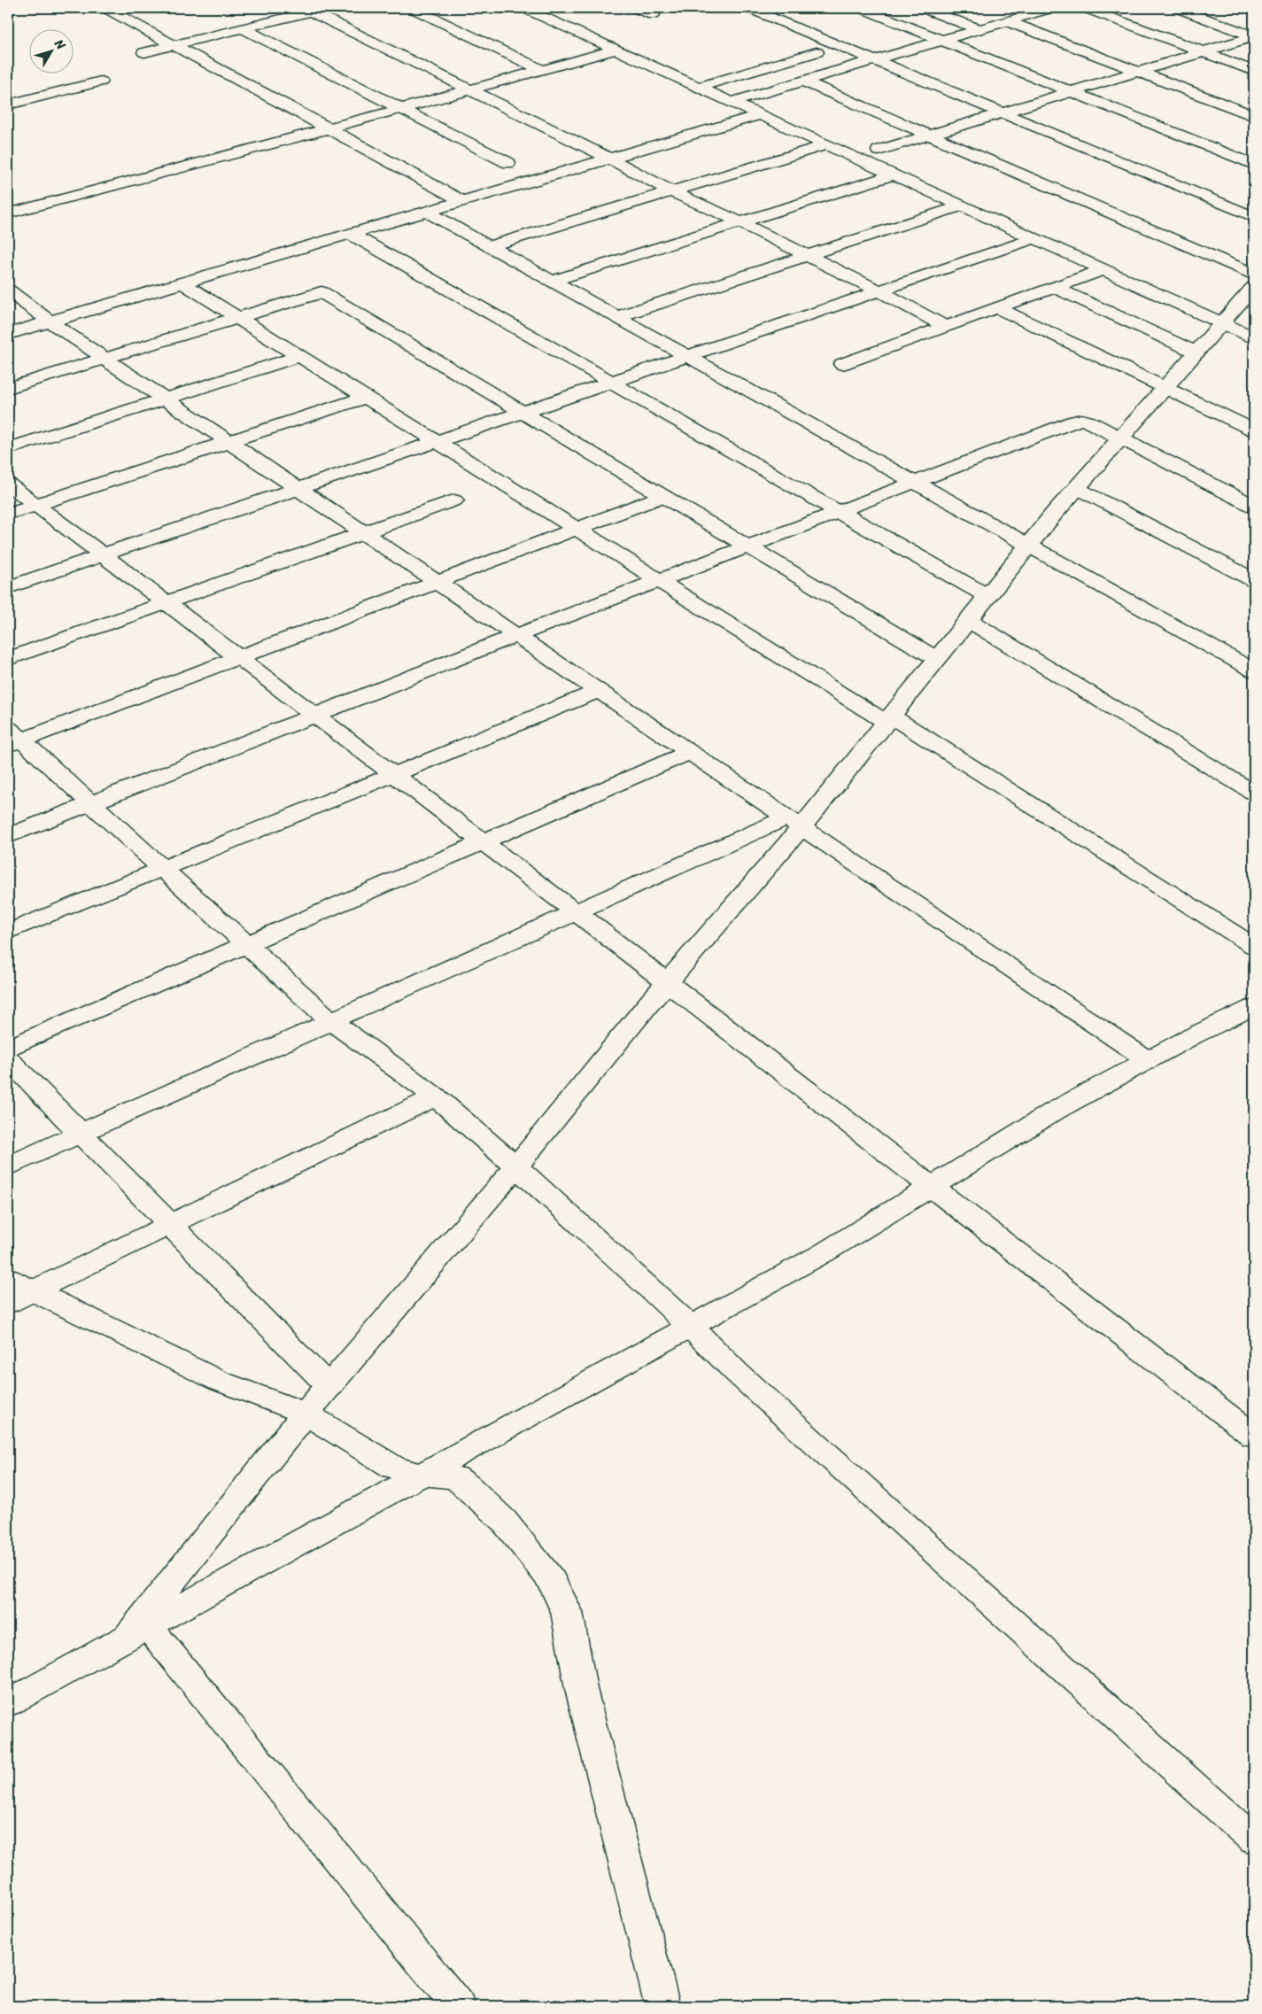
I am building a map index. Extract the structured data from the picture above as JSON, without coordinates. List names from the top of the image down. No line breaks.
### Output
{"north":"top right"}
